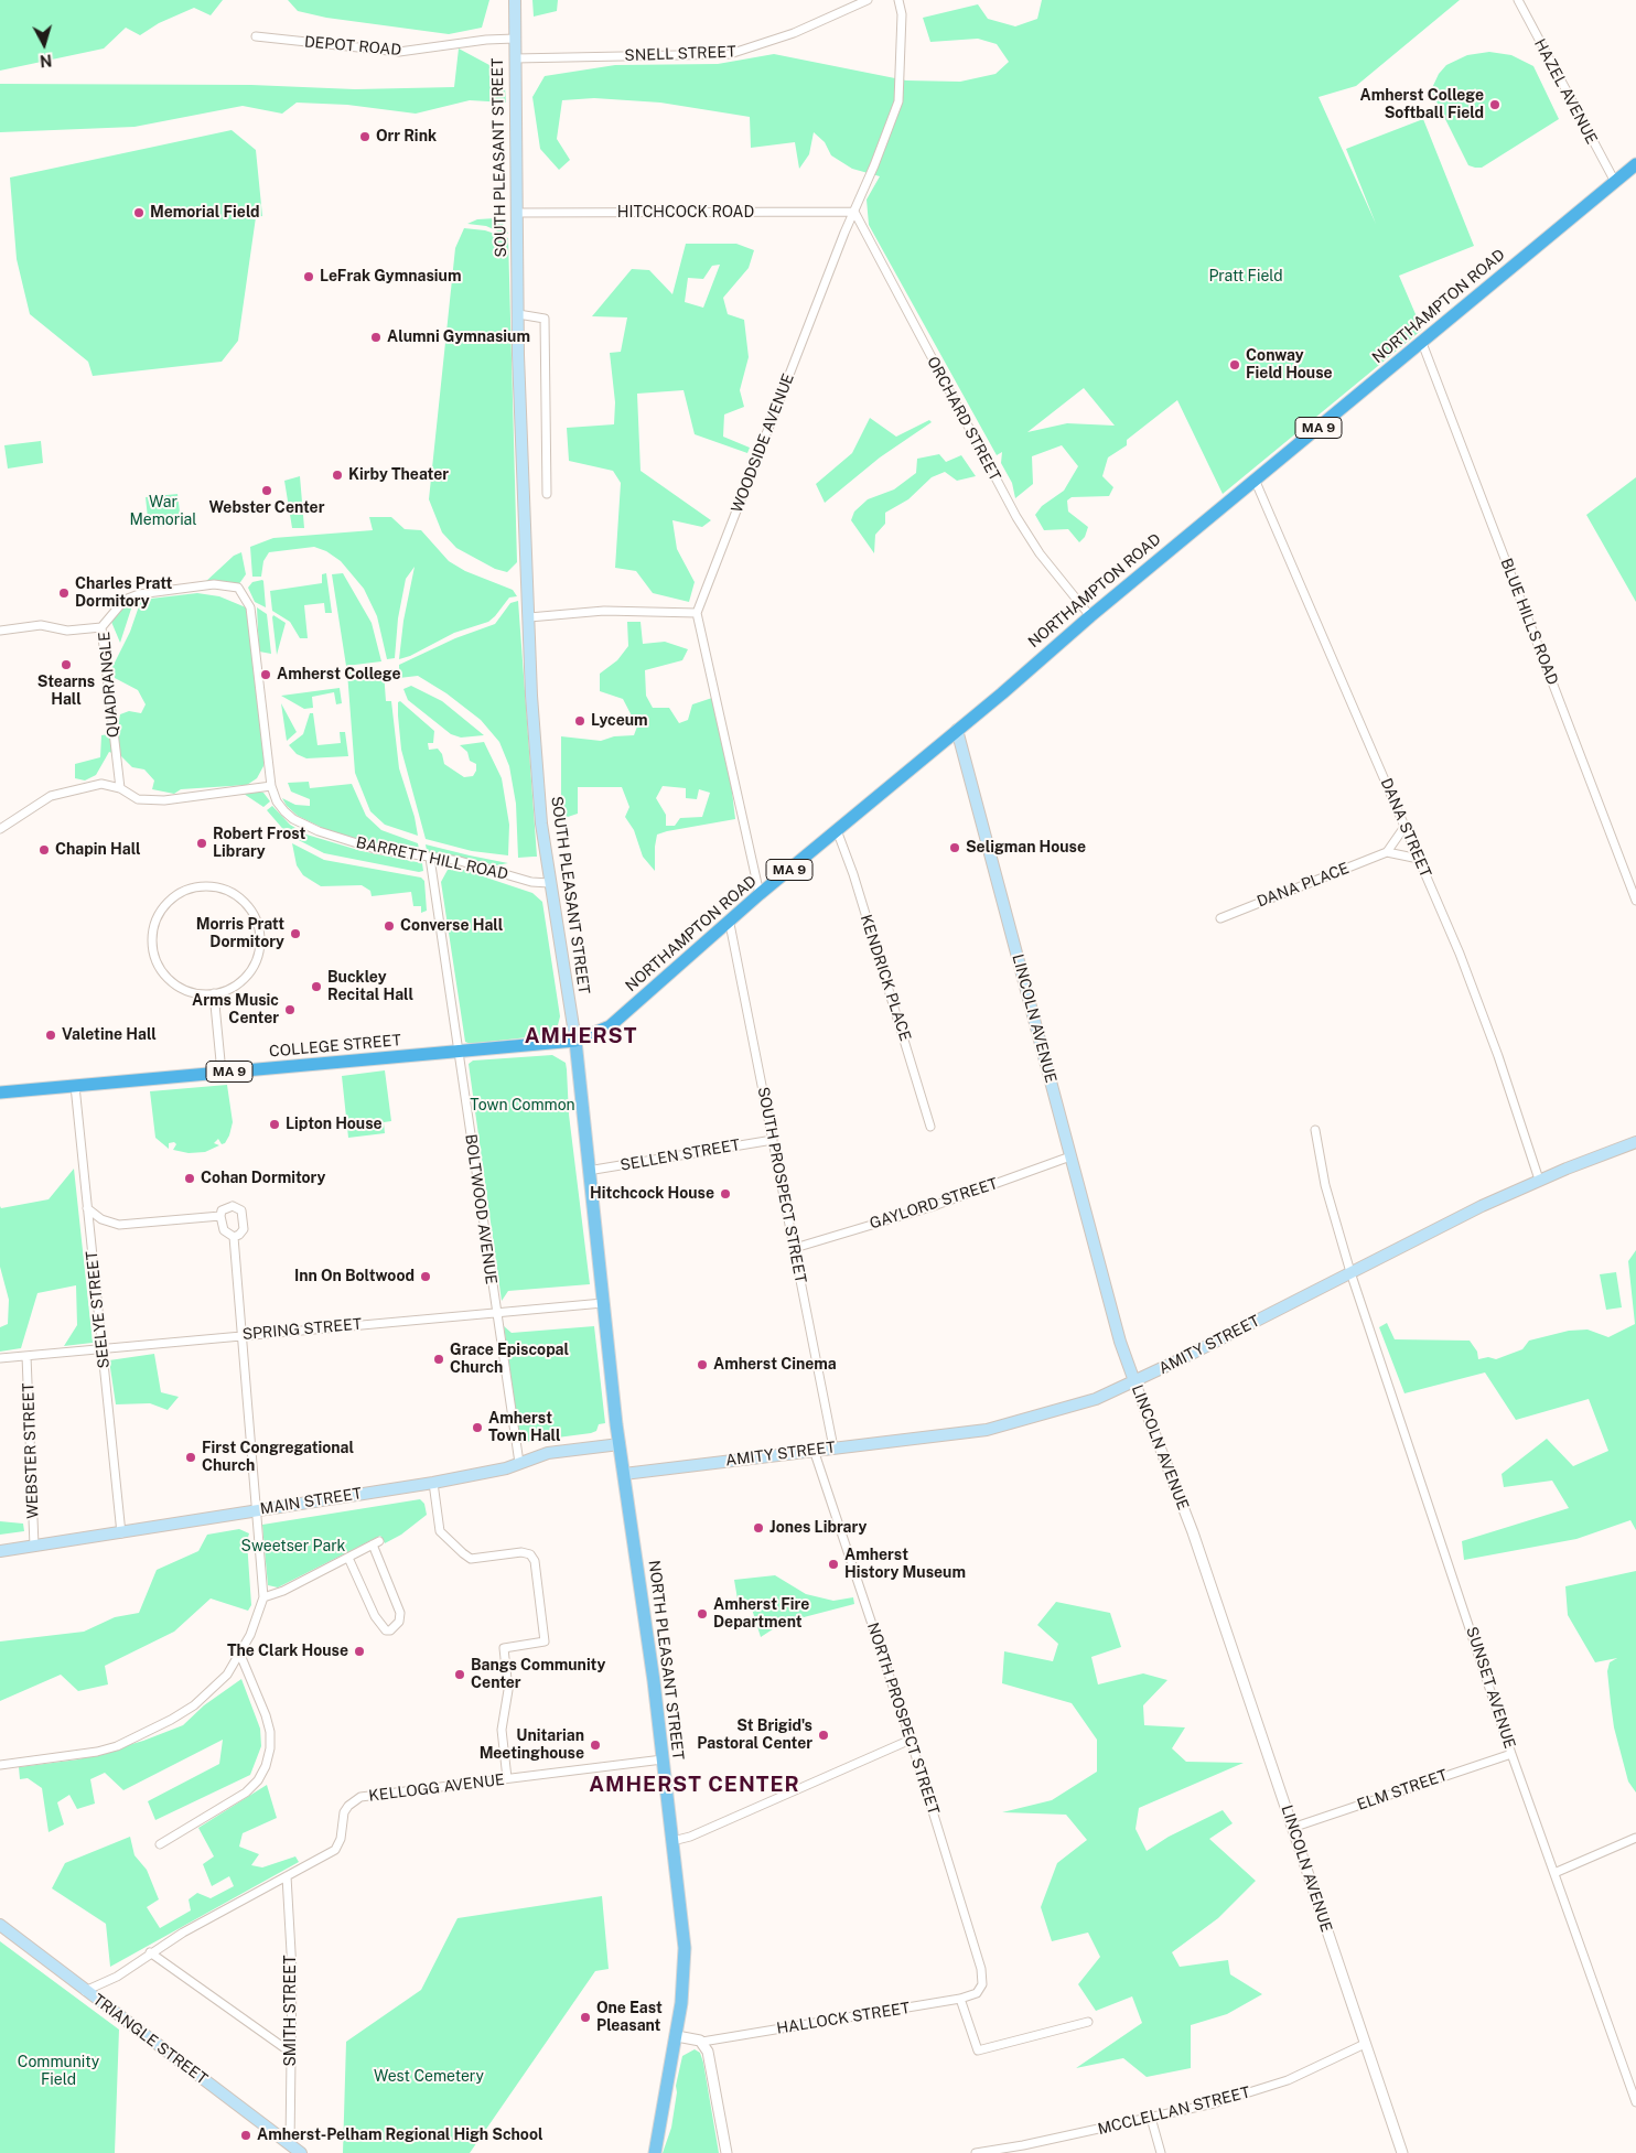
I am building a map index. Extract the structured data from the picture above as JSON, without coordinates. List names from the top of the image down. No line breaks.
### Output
{"streets":{"highway":["NORTHAMPTON ROAD","MA 9","COLLEGE STREET"],"main road":["SOUTH PLEASANT STREET","LINCOLN AVENUE","AMITY STREET","MAIN STREET","NORTH PLEASANT STREET","TRIANGLE STREET"],"street":["DEPOT ROAD","SNELL STREET","HAZEL AVENUE","HITCHCOCK ROAD","ORCHARD STREET","WOODSIDE AVENUE","BLUE HILLS ROAD","QUADRANGLE","DANA STREET","BARRETT HILL ROAD","DANA PLACE","KENDRICK PLACE","SELLEN STREET","SOUTH PROSPECT STREET","GAYLORD STREET","BOLTWOOD AVENUE","SEELYE STREET","SPRING STREET","WEBSTER STREET","SUNSET AVENUE","NORTH PROSPECT STREET","KELLOGG AVENUE","ELM STREET","SMITH STREET","HALLOCK STREET","MCCLELLAN STREET"]},"crossings":[["DEPOT ROAD","SOUTH PLEASANT STREET"],["SNELL STREET","SOUTH PLEASANT STREET"],["HAZEL AVENUE","NORTHAMPTON ROAD"],["SOUTH PLEASANT STREET","HITCHCOCK ROAD"],["SOUTH PLEASANT STREET","NORTHAMPTON ROAD"],["SOUTH PLEASANT STREET","BARRETT HILL ROAD"],["SOUTH PLEASANT STREET","COLLEGE STREET"],["SOUTH PLEASANT STREET","SELLEN STREET"],["SOUTH PLEASANT STREET","SPRING STREET"],["SOUTH PLEASANT STREET","MAIN STREET"],["SOUTH PLEASANT STREET","NORTH PLEASANT STREET"],["HITCHCOCK ROAD","ORCHARD STREET"],["HITCHCOCK ROAD","WOODSIDE AVENUE"],["NORTHAMPTON ROAD","ORCHARD STREET"],["NORTHAMPTON ROAD","BLUE HILLS ROAD"],["NORTHAMPTON ROAD","DANA STREET"],["NORTHAMPTON ROAD","KENDRICK PLACE"],["NORTHAMPTON ROAD","LINCOLN AVENUE"],["NORTHAMPTON ROAD","COLLEGE STREET"],["NORTHAMPTON ROAD","SOUTH PROSPECT STREET"],["ORCHARD STREET","WOODSIDE AVENUE"],["QUADRANGLE","BARRETT HILL ROAD"],["DANA STREET","AMITY STREET"],["BARRETT HILL ROAD","BOLTWOOD AVENUE"],["LINCOLN AVENUE","GAYLORD STREET"],["LINCOLN AVENUE","AMITY STREET"],["LINCOLN AVENUE","ELM STREET"],["LINCOLN AVENUE","MCCLELLAN STREET"],["COLLEGE STREET","BOLTWOOD AVENUE"],["COLLEGE STREET","SEELYE STREET"],["SELLEN STREET","SOUTH PROSPECT STREET"],["SOUTH PROSPECT STREET","GAYLORD STREET"],["SOUTH PROSPECT STREET","AMITY STREET"],["BOLTWOOD AVENUE","SPRING STREET"],["BOLTWOOD AVENUE","MAIN STREET"],["SEELYE STREET","SPRING STREET"],["SEELYE STREET","MAIN STREET"],["SPRING STREET","WEBSTER STREET"],["AMITY STREET","NORTH PLEASANT STREET"],["AMITY STREET","SUNSET AVENUE"],["AMITY STREET","NORTH PROSPECT STREET"],["WEBSTER STREET","MAIN STREET"],["MAIN STREET","NORTH PLEASANT STREET"],["NORTH PLEASANT STREET","KELLOGG AVENUE"],["SUNSET AVENUE","ELM STREET"],["NORTH PROSPECT STREET","HALLOCK STREET"],["KELLOGG AVENUE","SMITH STREET"],["KELLOGG AVENUE","TRIANGLE STREET"],["SMITH STREET","TRIANGLE STREET"]],"districts":["AMHERST","AMHERST CENTER"],"parks":["Pratt Field","War Memorial","Town Common","Sweetser Park","Community Field","West Cemetery"],"places":["Amherst College Softball Field","Orr Rink","Memorial Field","LeFrak Gymnasium","Alumni Gymnasium","Conway Field House","Kirby Theater","Webster Center","Charles Pratt Dormitory","Stearns Hall","Amherst College","Lyceum","Robert Frost Library","Seligman House","Chapin Hall","Converse Hall","Morris Pratt Dormitory","Buckley Recital Hall","Arms Music Center","Valetine Hall","Lipton House","Cohan Dormitory","Hitchcock House","Inn On Boltwood","Grace Episcopal Church","Amherst Cinema","Amherst Town Hall","First Congregational Church","Jones Library","Amherst History Museum","Amherst Fire Department","The Clark House","Bangs Community Center","St Brigid's Pastoral Center","Unitarian Meetinghouse","One East Pleasant","Amherst-Pelham Regional High School"],"north":"bottom"}
